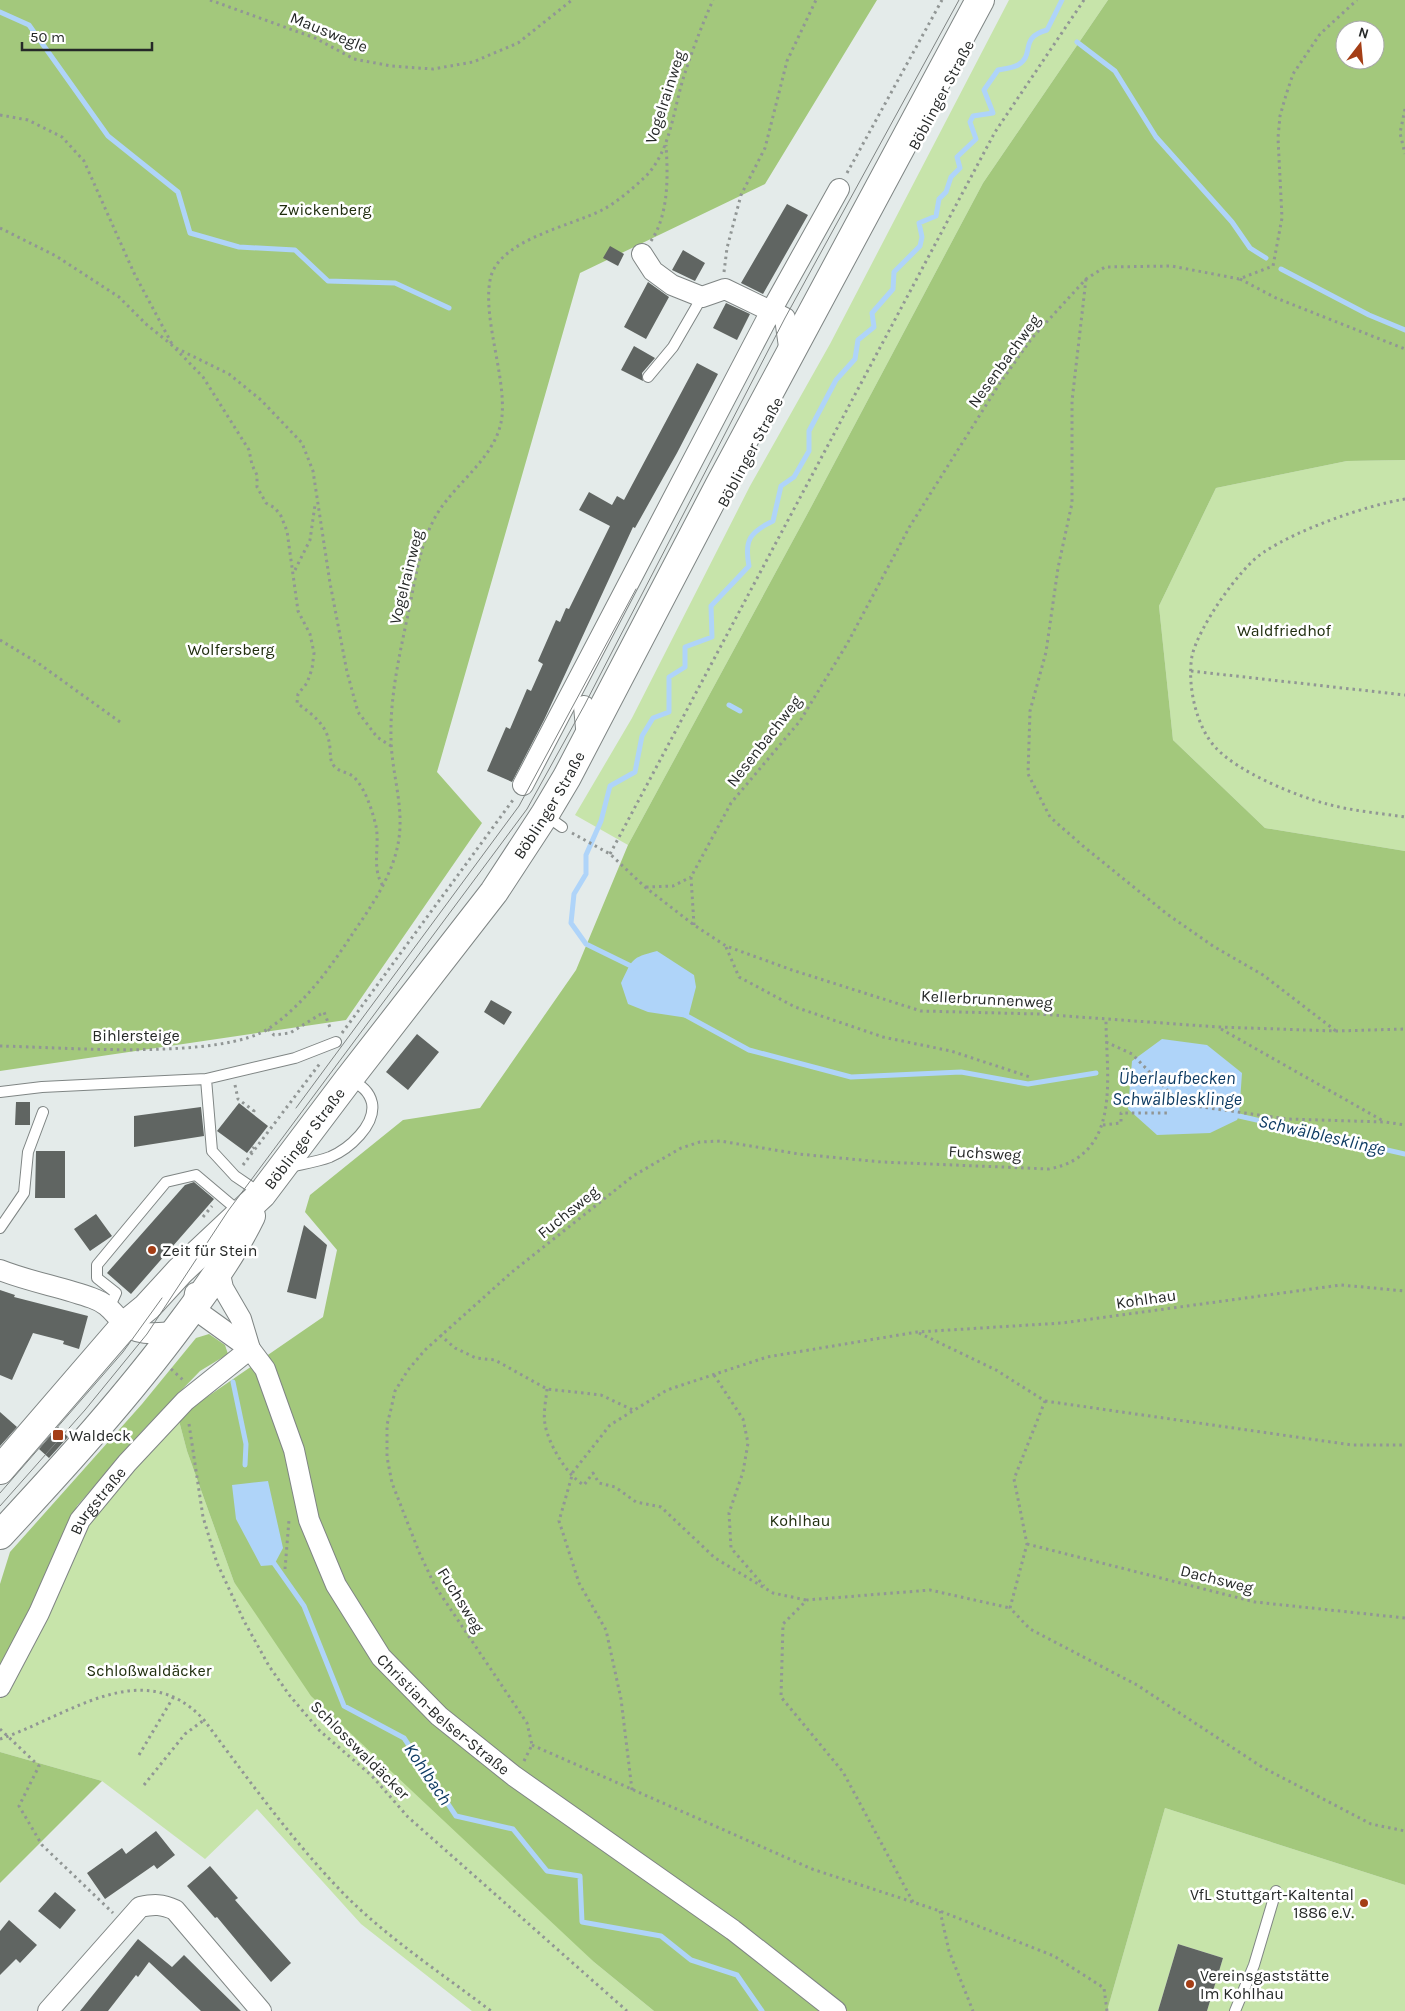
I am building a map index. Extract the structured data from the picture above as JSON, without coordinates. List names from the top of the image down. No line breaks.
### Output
{"streets":{"main road":["Böblinger Straße"],"street":["Burgstraße","Christian-Belser-Straße"],"path":["Mauswegle","Vogelrainweg","Nesenbachweg","Kellerbrunnenweg","Bihlersteige","Fuchsweg","Kohlhau","Dachsweg","Schlosswaldäcker"]},"crossings":[["Böblinger Straße","Christian-Belser-Straße"],["Vogelrainweg","Bihlersteige"],["Kellerbrunnenweg","Fuchsweg"],["Burgstraße","Christian-Belser-Straße"],["Burgstraße","Schlosswaldäcker"]],"water":["Überlaufbecken Schwälblesklinge","Schwälblesklinge","Kohlbach"],"parks":["Zwickenberg","Waldfriedhof","Wolfersberg","Kohlhau","Schloßwaldäcker"],"places":{"other":["Zeit für Stein","VfL Stuttgart-Kaltental 1886 e.V.","Vereinsgaststätte Im Kohlhau"],"transit":["Waldeck"]},"scale_bar":"50 m","north":"top"}
